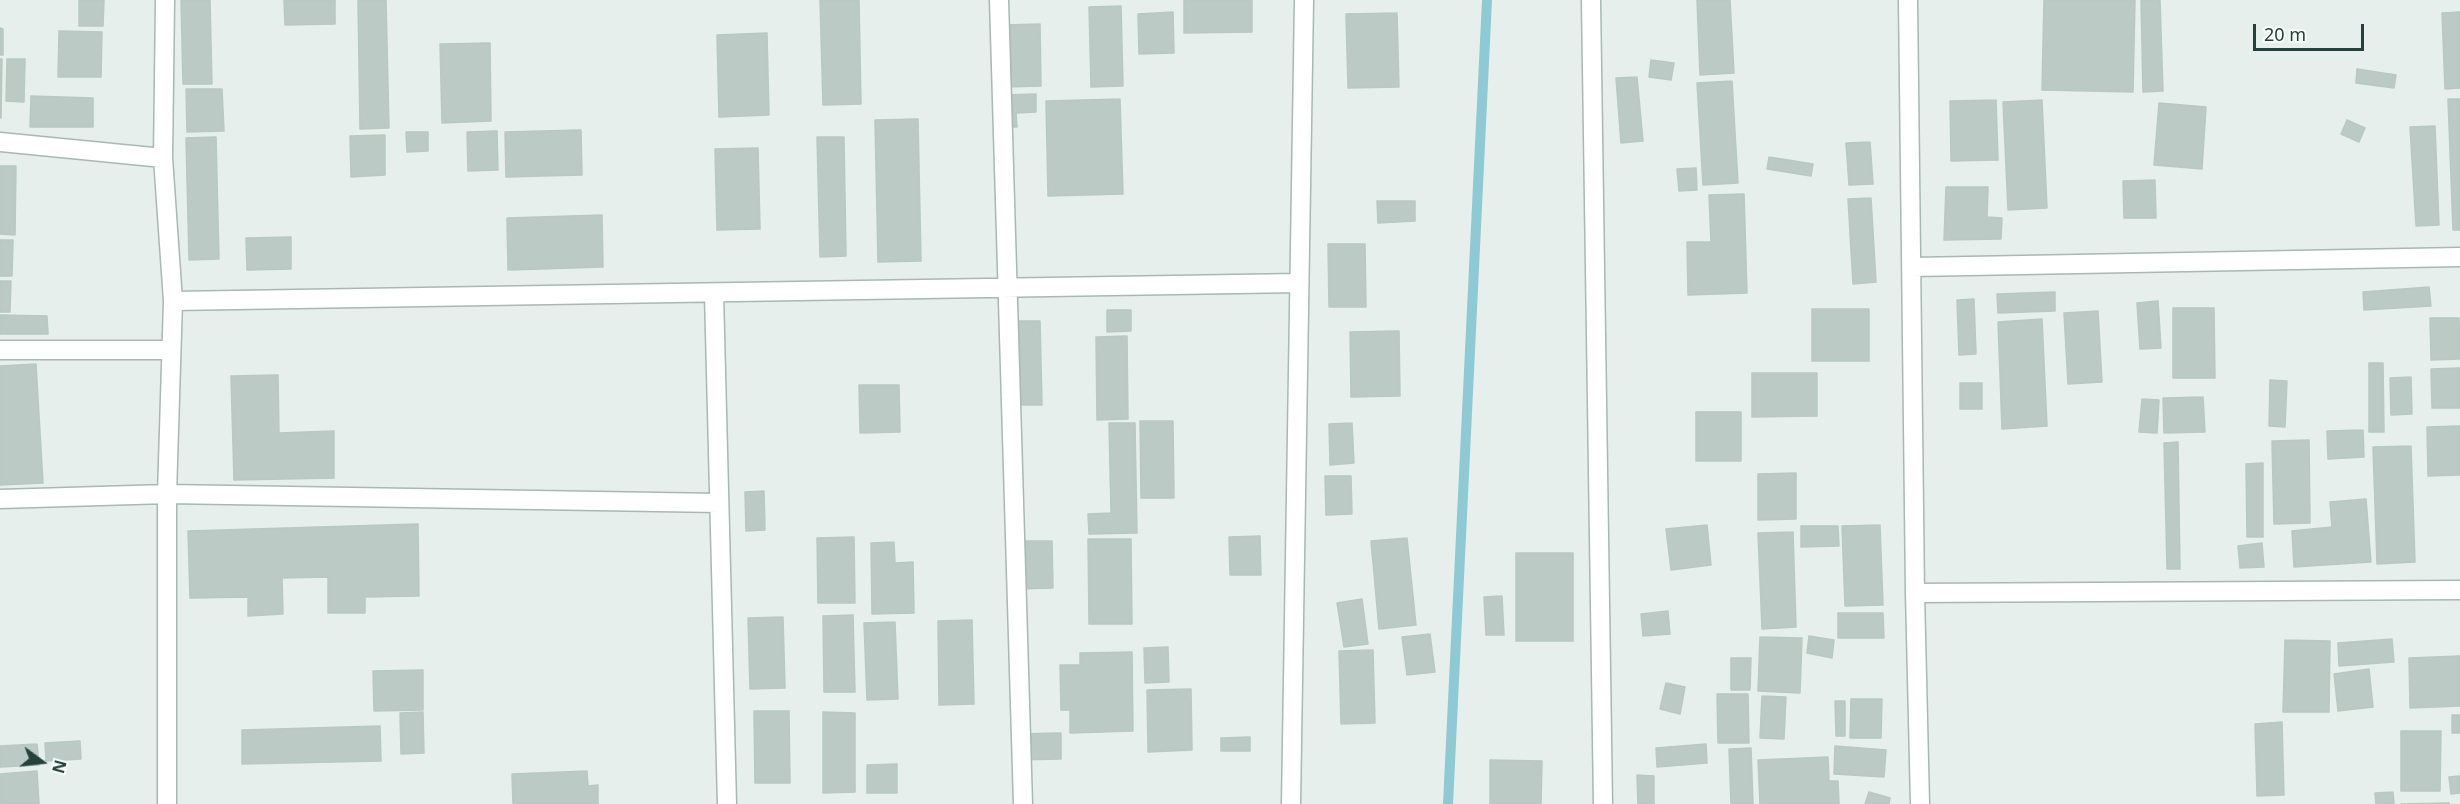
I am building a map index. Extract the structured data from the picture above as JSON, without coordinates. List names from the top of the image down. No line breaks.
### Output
{"scale_bar":"20 m","north":"right"}
